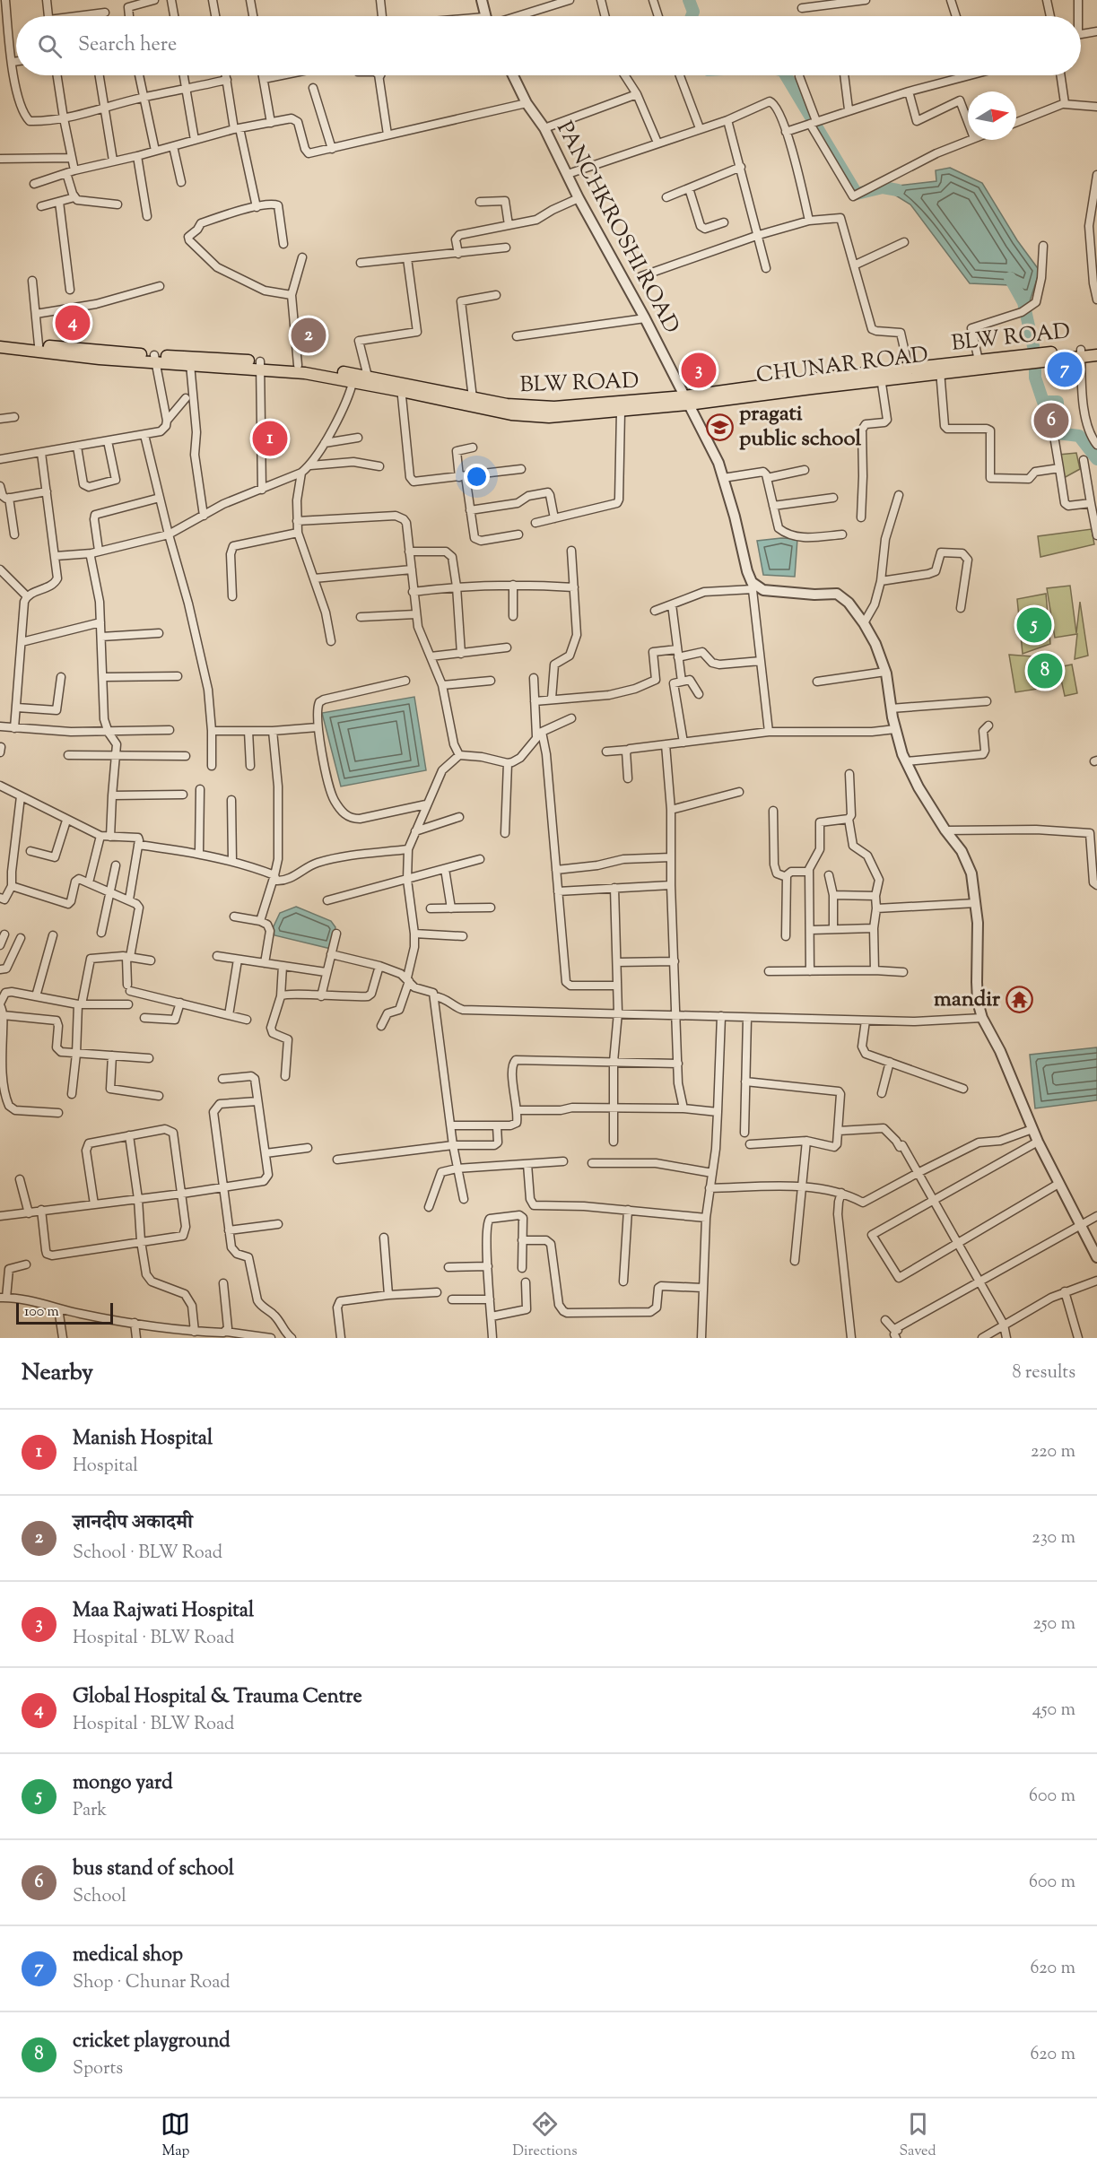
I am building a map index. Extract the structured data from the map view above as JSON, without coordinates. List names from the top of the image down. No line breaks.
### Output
{"streets":{"main road":["BLW ROAD","CHUNAR ROAD"],"street":["PANCHKROSHI ROAD"]},"crossings":[["PANCHKROSHI ROAD","BLW ROAD"],["BLW ROAD","CHUNAR ROAD"]],"places":{"school or university":["pragati public school"],"temple":["mandir"]},"scale_bar":"100 m","north":"right","page":{"search":"Search here","pins":["4","2","7","3","6","1","5","8"],"scale":"100 m","heading":["Nearby","8 results"],"list":[{"mark":"1","name":"Manish Hospital","note":"Hospital","value":"220 m"},{"mark":"2","name":"ज्ञानदीप अकादमी","note":"School · BLW Road","value":"230 m"},{"mark":"3","name":"Maa Rajwati Hospital","note":"Hospital · BLW Road","value":"250 m"},{"mark":"4","name":"Global Hospital & Trauma Centre","note":"Hospital · BLW Road","value":"450 m"},{"mark":"5","name":"mongo yard","note":"Park","value":"600 m"},{"mark":"6","name":"bus stand of school","note":"School","value":"600 m"},{"mark":"7","name":"medical shop","note":"Shop · Chunar Road","value":"620 m"},{"mark":"8","name":"cricket playground","note":"Sports","value":"620 m"}],"nav":["Map","Directions","Saved"]}}
